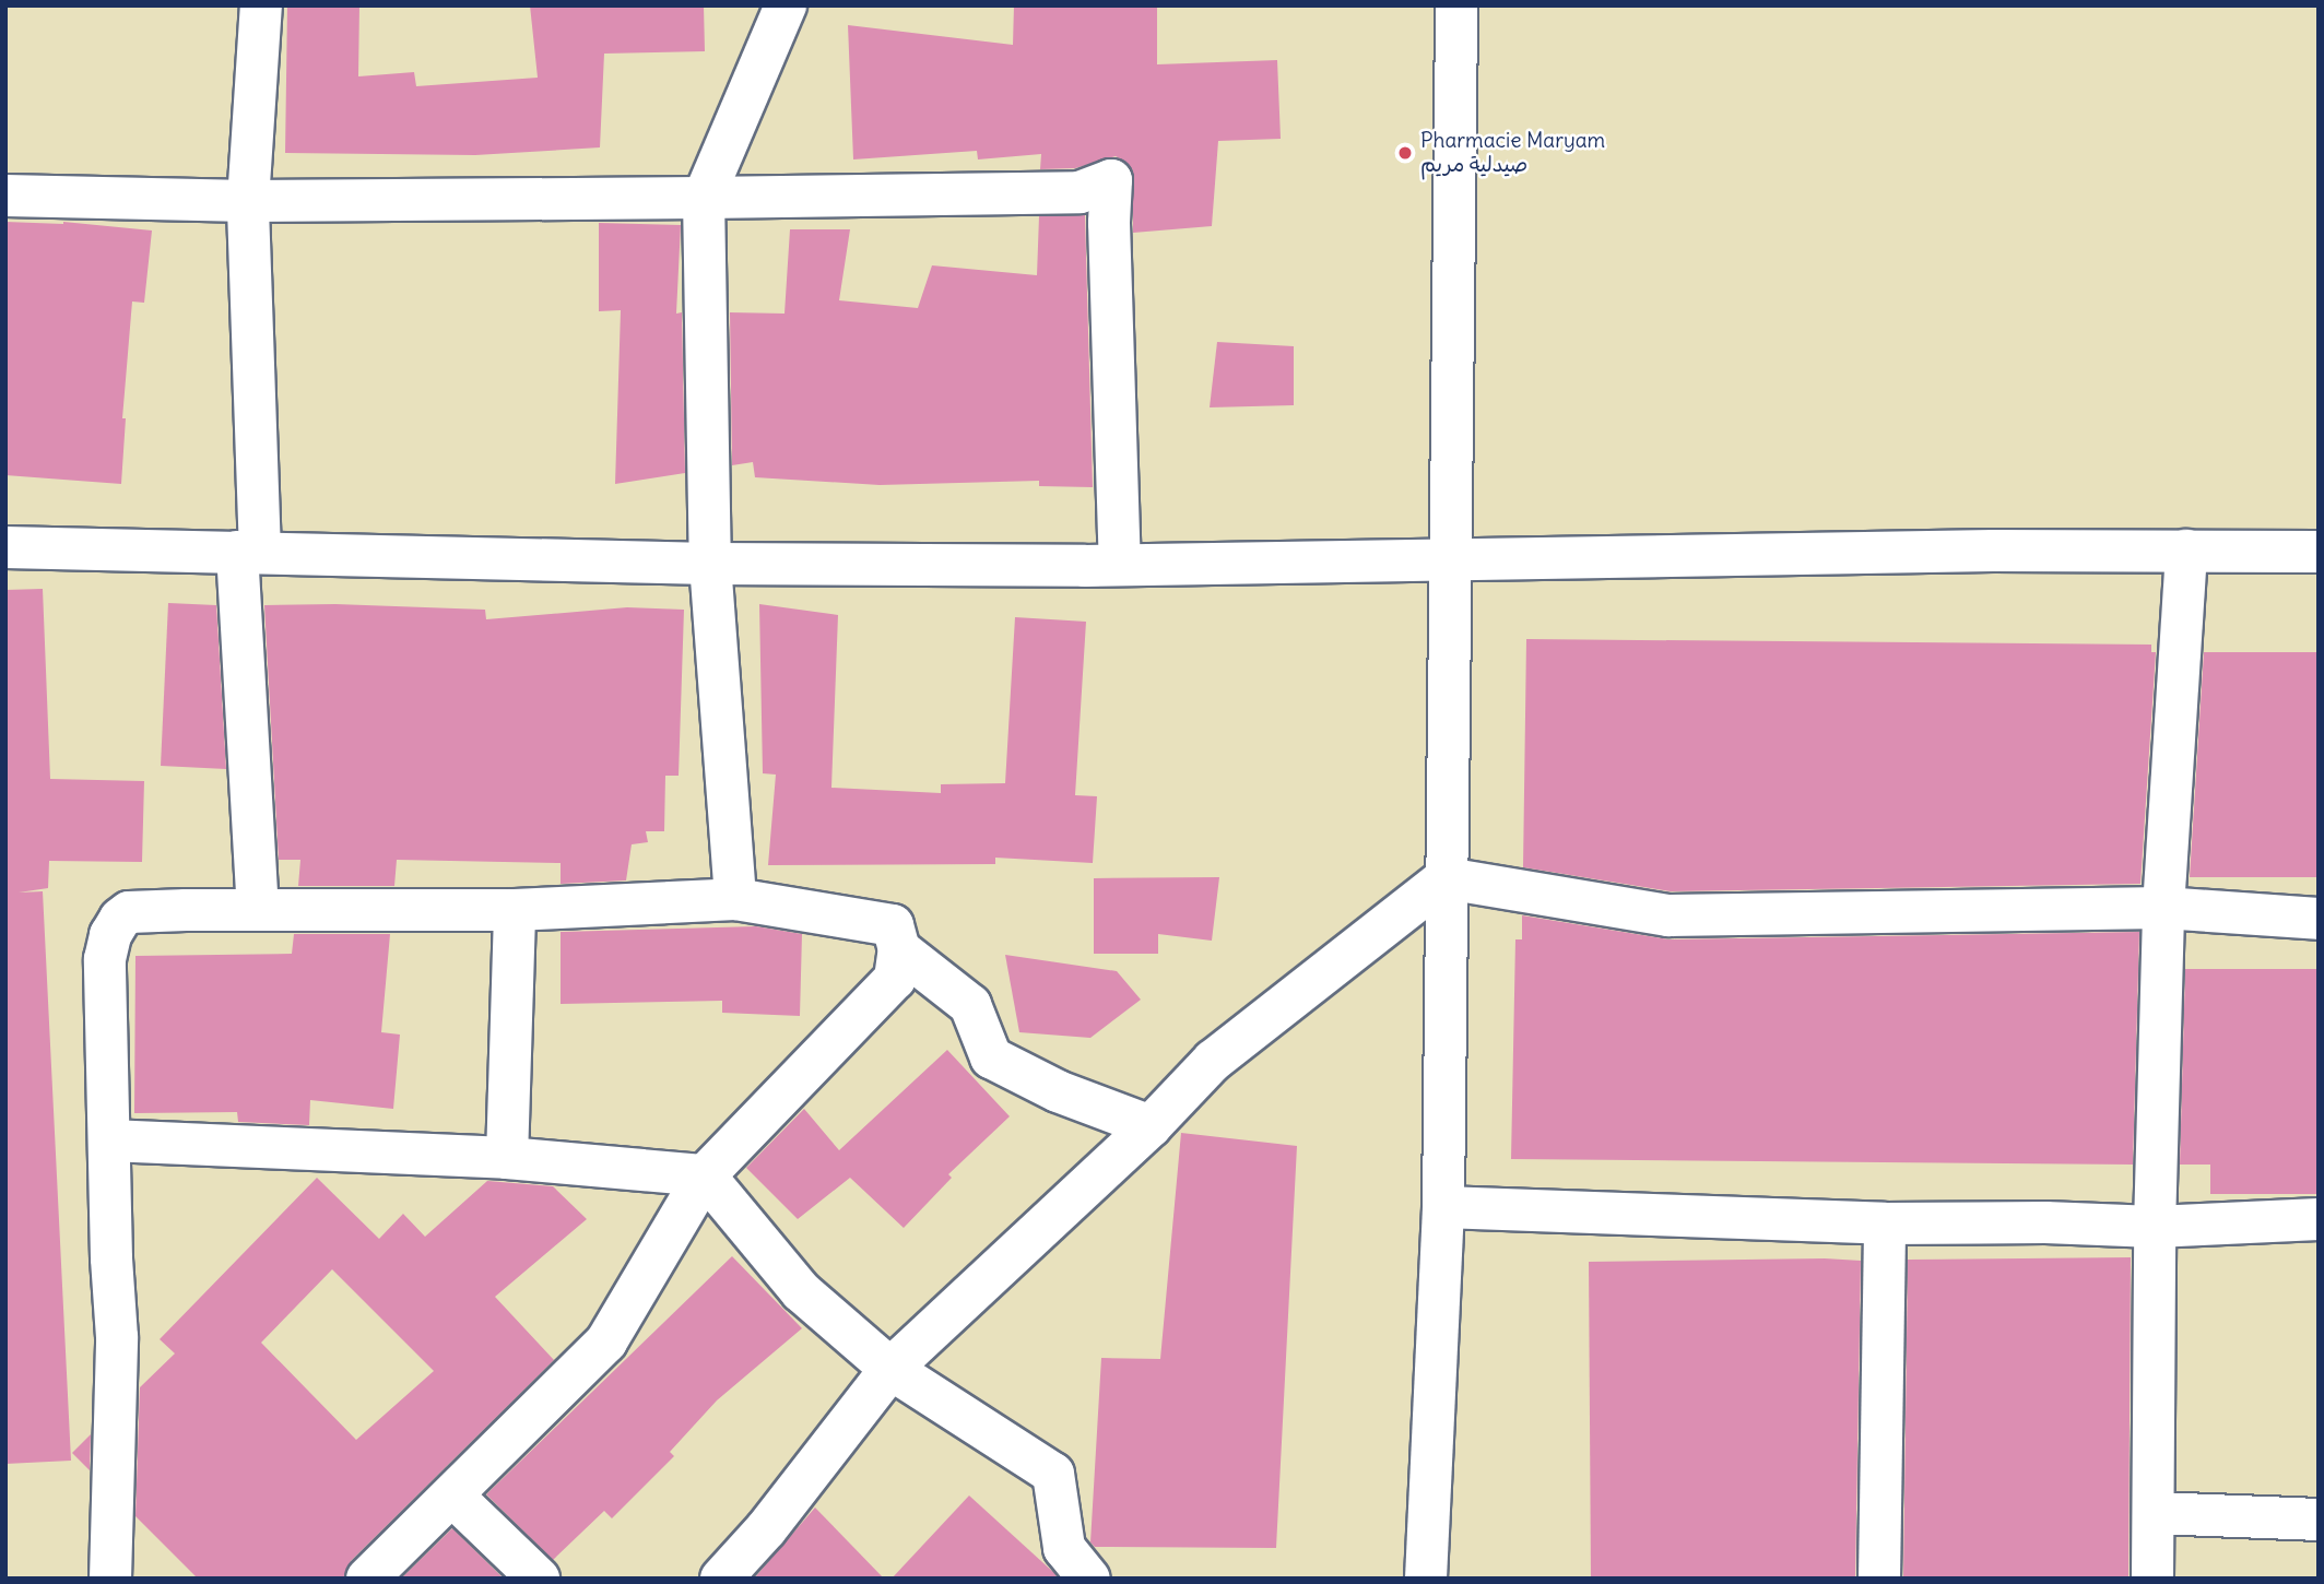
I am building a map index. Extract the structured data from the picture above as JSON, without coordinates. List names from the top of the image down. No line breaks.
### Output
{"places":["Pharmacie Maryam صيدلية مريم"]}
